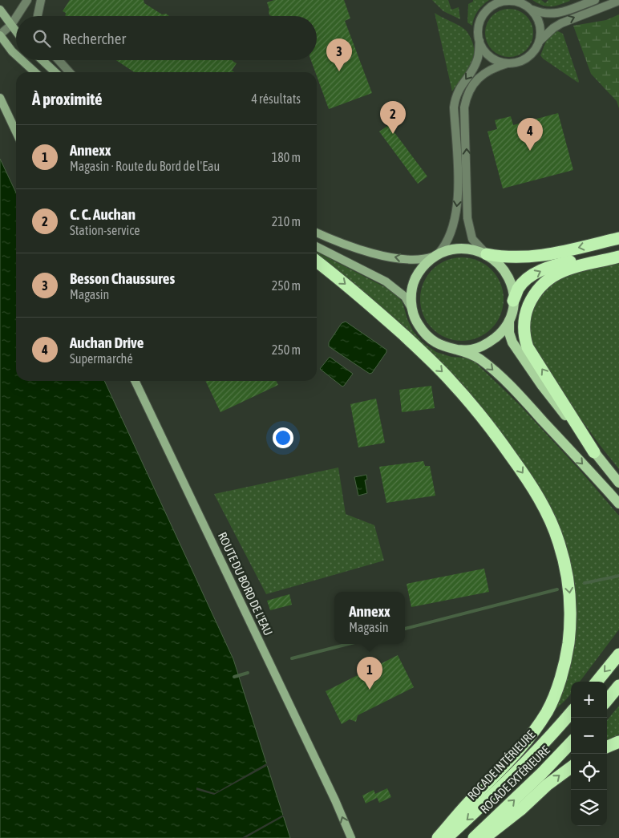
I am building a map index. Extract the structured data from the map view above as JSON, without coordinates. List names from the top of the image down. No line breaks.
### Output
{"streets":{"highway":["ROCADE INTÉRIEURE","ROCADE EXTÉRIEURE"],"street":["ROUTE DU BORD DE L'EAU"]},"one_way":["ROUTE DU BORD DE L'EAU"],"page":{"search":"Rechercher","pins":["3","2","4","1"],"heading":["À proximité","4 résultats"],"list":[{"mark":"1","name":"Annexx","note":"Magasin · Route du Bord de l'Eau","value":"180 m"},{"mark":"2","name":"C. C. Auchan","note":"Station-service","value":"210 m"},{"mark":"3","name":"Besson Chaussures","note":"Magasin","value":"250 m"},{"mark":"4","name":"Auchan Drive","note":"Supermarché","value":"250 m"}],"popup":["Annexx","Magasin"],"map_buttons":["+","−"]}}
